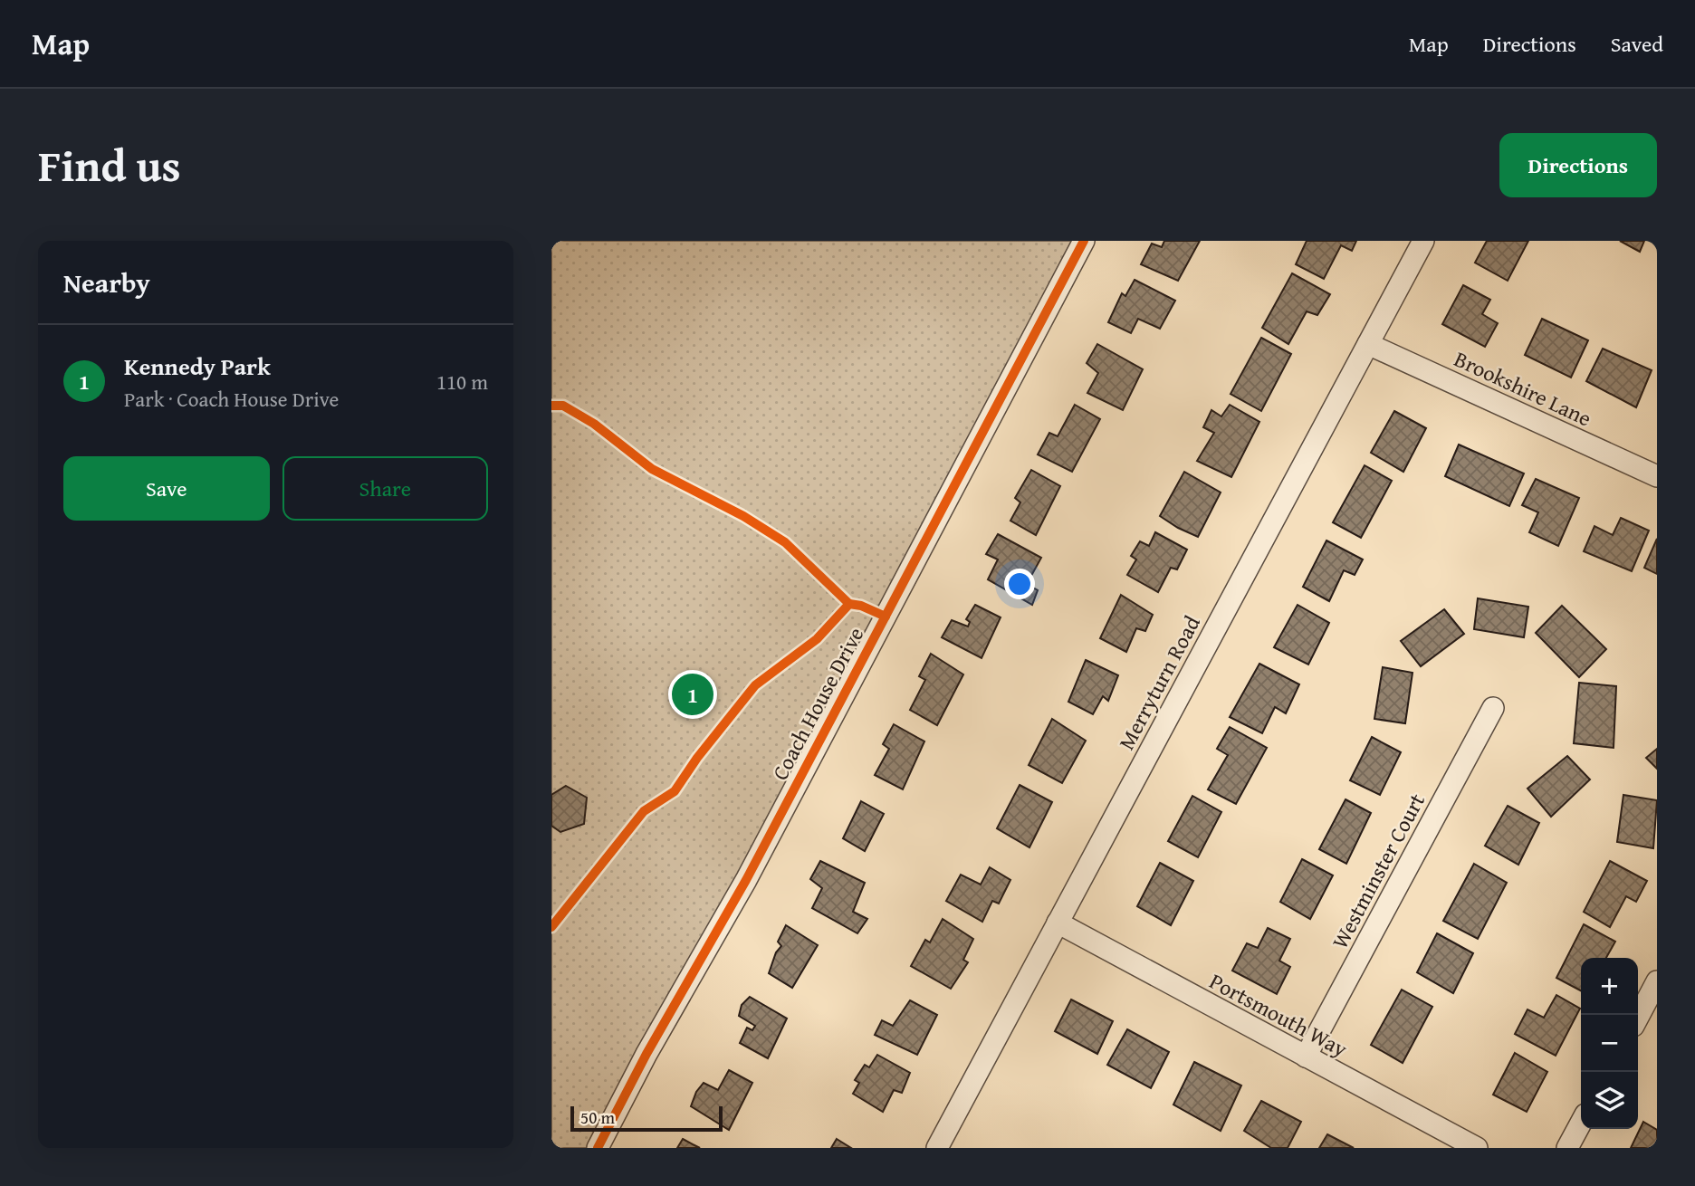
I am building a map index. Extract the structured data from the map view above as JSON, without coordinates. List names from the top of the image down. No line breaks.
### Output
{"streets":{"street":["Brookshire Lane","Merryturn Road","Coach House Drive","Westminster Court","Portsmouth Way"]},"crossings":[["Brookshire Lane","Merryturn Road"],["Merryturn Road","Portsmouth Way"],["Westminster Court","Portsmouth Way"]],"scale_bar":"50 m","page":{"header":"Map","nav":["Map","Directions","Saved"],"title":"Find us","buttons":["Directions",["Save","Share"]],"heading":"Nearby","list":[{"mark":"1","name":"Kennedy Park","note":"Park · Coach House Drive","value":"110 m"}],"pins":"1","map_buttons":["+","−"],"scale":"50 m"}}
